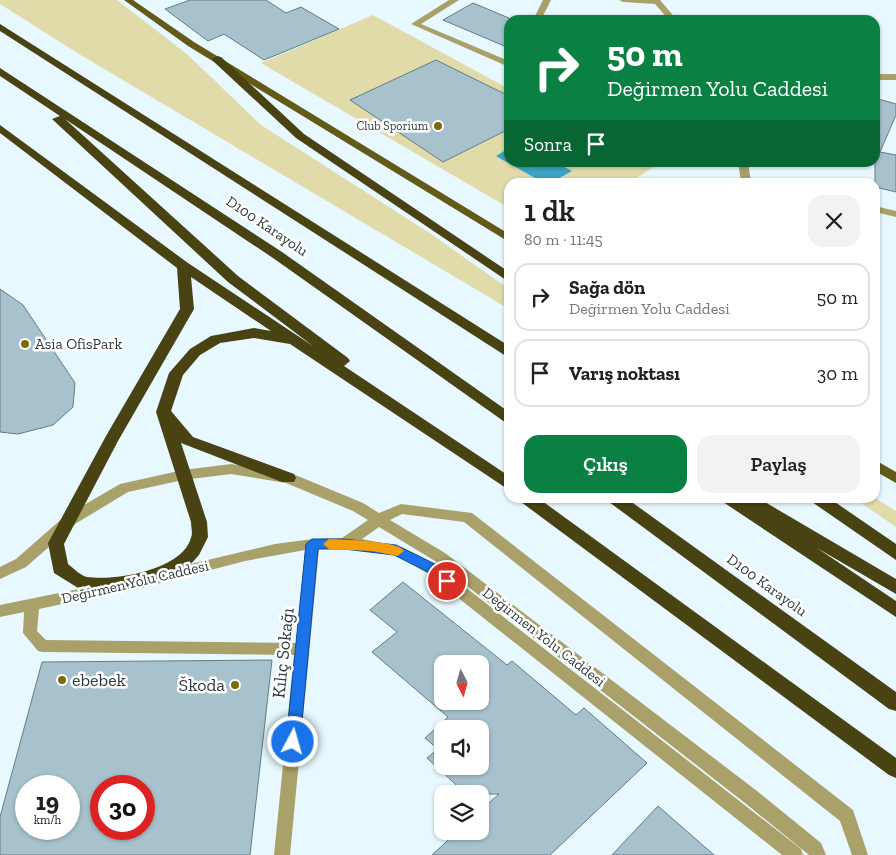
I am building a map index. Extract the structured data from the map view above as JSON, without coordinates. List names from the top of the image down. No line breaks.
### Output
{"streets":{"highway":["D100 Karayolu"],"street":["Değirmen Yolu Caddesi","Kılıç Sokağı"]},"crossings":[["Değirmen Yolu Caddesi","Kılıç Sokağı"]],"places":["Club Sporium","Asia OfisPark","ebebek","Škoda"],"north":"bottom","page":{"turn":["50 m","Değirmen Yolu Caddesi"],"then":"Sonra","heading":["1 dk","80 m · 11:45"],"list":[{"name":"Sağa dön","note":"Değirmen Yolu Caddesi","value":"50 m"},{"name":"Varış noktası","value":"30 m"}],"buttons":["Çıkış","Paylaş"],"speed":"19 km/h","limit":"30"}}
